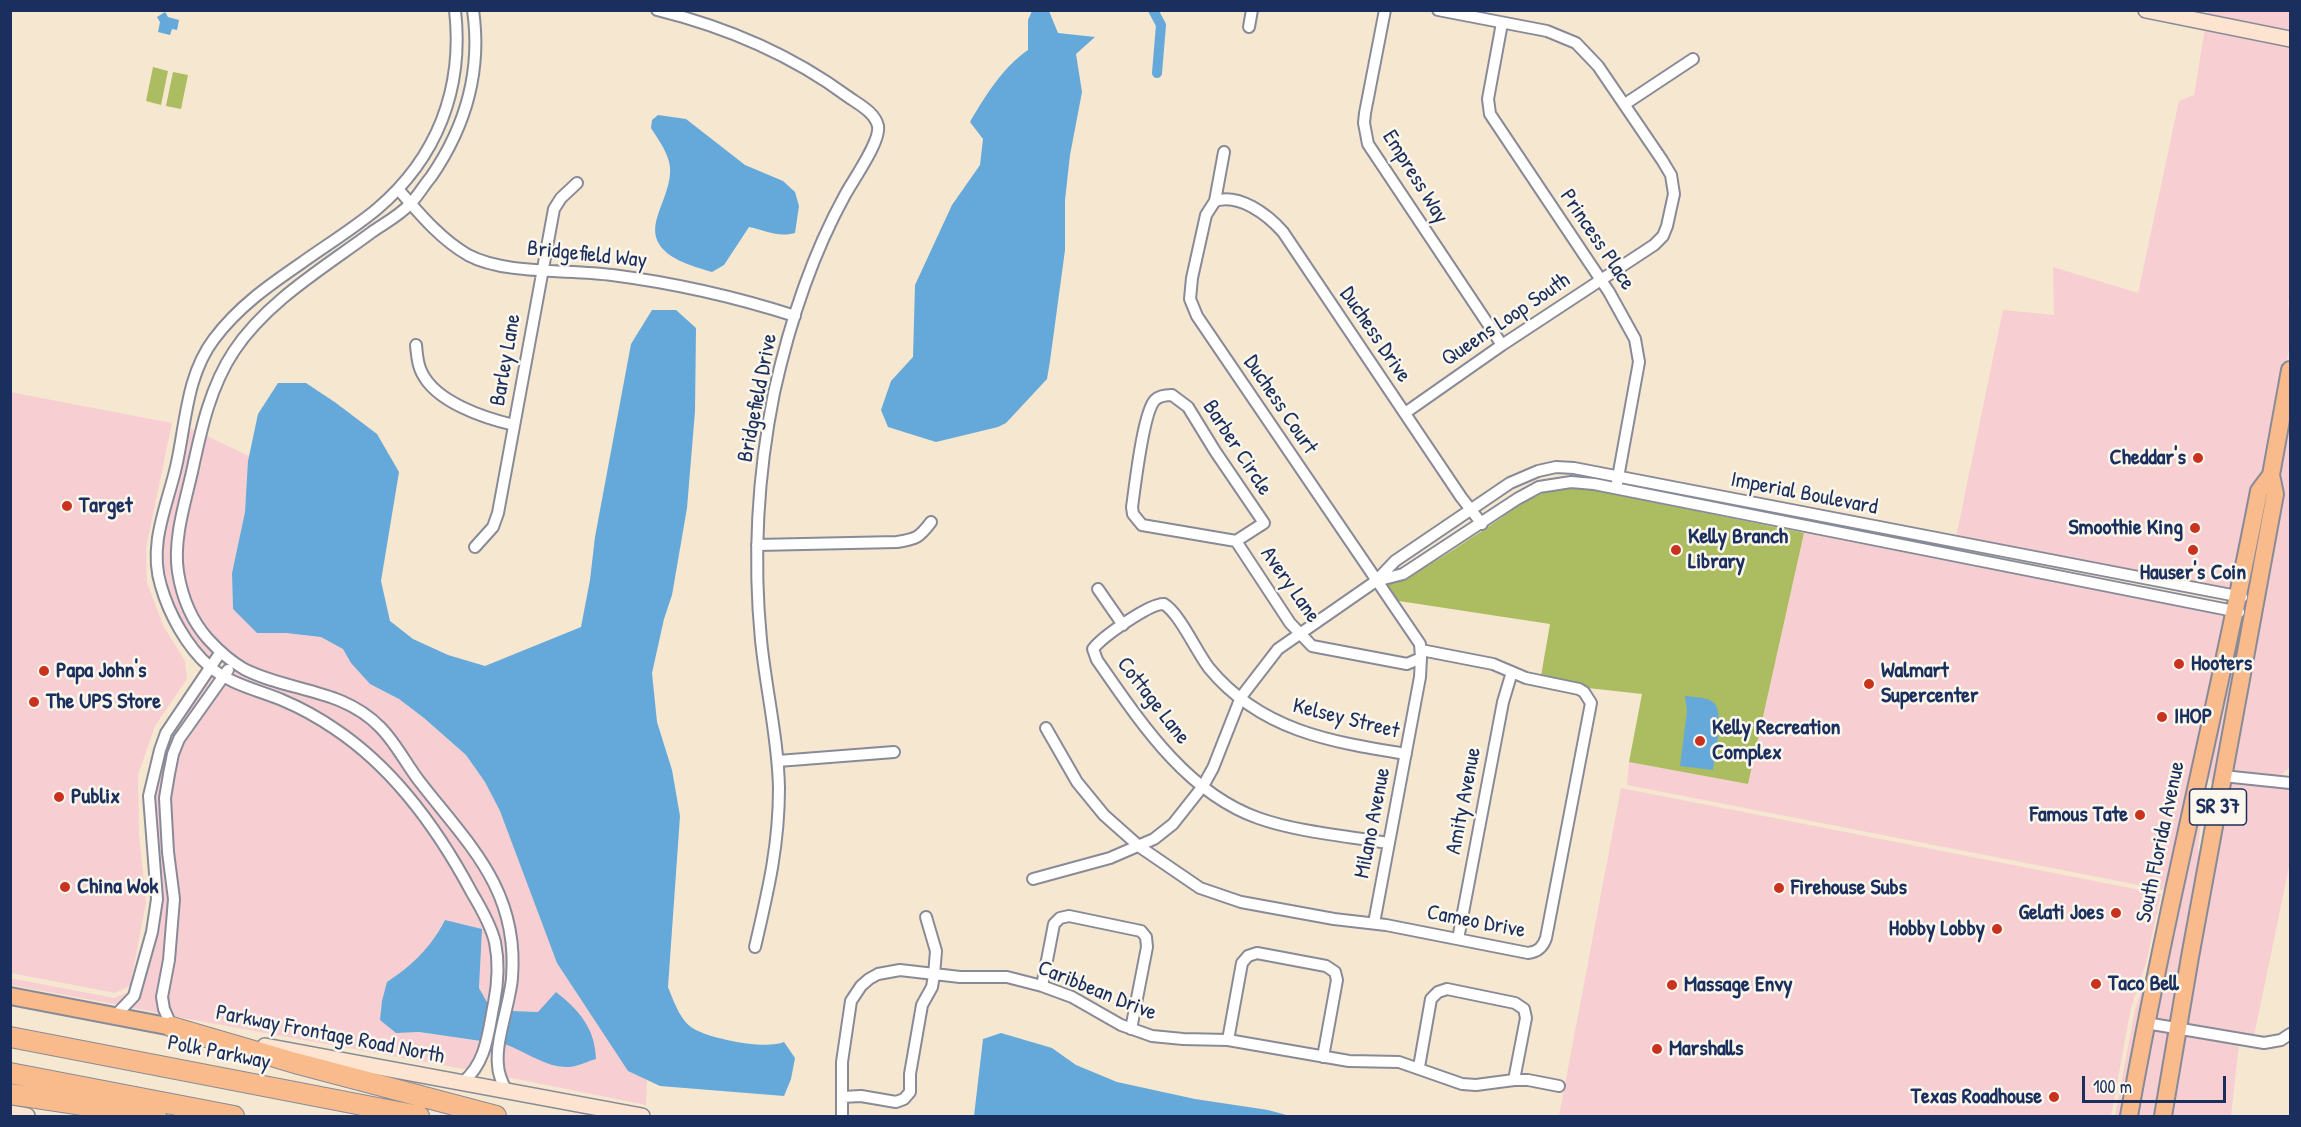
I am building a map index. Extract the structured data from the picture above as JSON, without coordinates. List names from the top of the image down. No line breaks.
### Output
{"streets":{"highway":["Polk Parkway"],"main road":["SR 37","South Florida Avenue","Parkway Frontage Road North"],"street":["Empress Way","Princess Place","Bridgefield Way","Queens Loop South","Duchess Drive","Barley Lane","Bridgefield Drive","Duchess Court","Barber Circle","Imperial Boulevard","Avery Lane","Cottage Lane","Kelsey Street","Amity Avenue","Milano Avenue","Cameo Drive","Caribbean Drive"]},"crossings":[["Empress Way","Queens Loop South"],["Princess Place","Queens Loop South"],["Princess Place","Imperial Boulevard"],["Bridgefield Way","Barley Lane"],["Bridgefield Way","Bridgefield Drive"],["Queens Loop South","Duchess Drive"],["Duchess Drive","Duchess Court"],["Duchess Drive","Imperial Boulevard"],["Duchess Court","Imperial Boulevard"],["Duchess Court","Avery Lane"],["Duchess Court","Milano Avenue"],["Duchess Court","Cameo Drive"],["Barber Circle","Avery Lane"],["Imperial Boulevard","Avery Lane"],["Imperial Boulevard","Cottage Lane"],["Imperial Boulevard","Kelsey Street"],["Imperial Boulevard","South Florida Avenue"],["Imperial Boulevard","Cameo Drive"],["Avery Lane","Milano Avenue"],["Avery Lane","Cameo Drive"],["Cottage Lane","Kelsey Street"],["Cottage Lane","Milano Avenue"],["Kelsey Street","Milano Avenue"],["Amity Avenue","Cameo Drive"],["Milano Avenue","Cameo Drive"]],"places":["Cheddar's","Target","Smoothie King","Kelly Branch Library","Hauser's Coin","Hooters","Papa John's","Walmart Supercenter","The UPS Store","IHOP","Kelly Recreation Complex","Publix","Famous Tate","China Wok","Firehouse Subs","Gelati Joes","Hobby Lobby","Taco Bell","Massage Envy","Marshalls","Texas Roadhouse"],"scale_bar":"100 m"}
